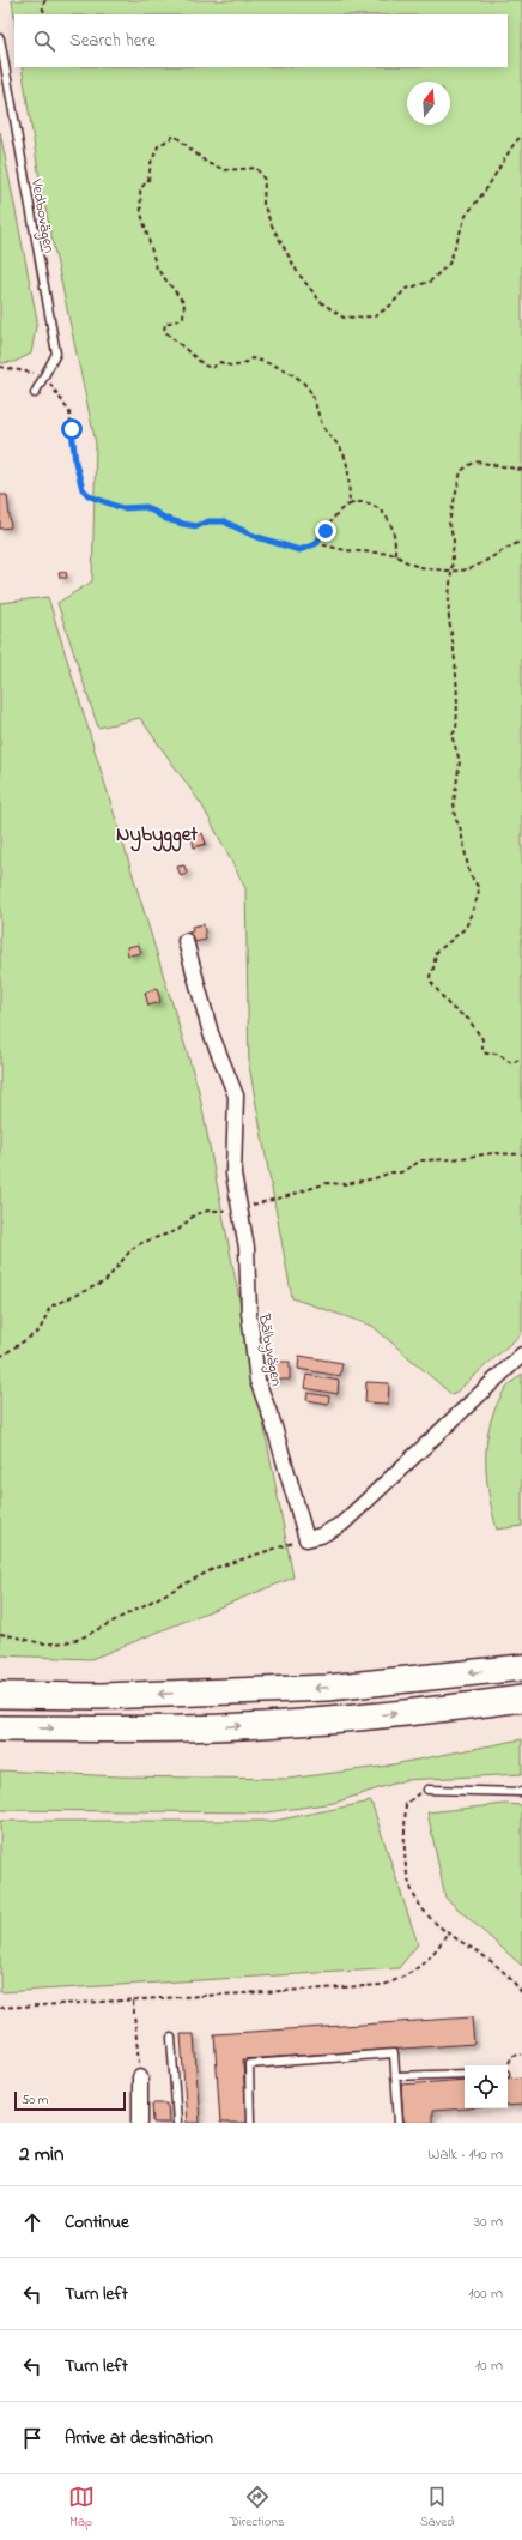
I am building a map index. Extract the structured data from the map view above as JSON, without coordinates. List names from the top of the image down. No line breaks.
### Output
{"streets":{"street":["Bälbyvägen"],"lane":["Vedbovägen"]},"districts":["Nybygget"],"scale_bar":"50 m","north":"top","page":{"search":"Search here","scale":"50 m","heading":["2 min","Walk · 140 m"],"list":[["Continue","30 m"],["Turn left","100 m"],["Turn left","10 m"],"Arrive at destination"],"nav":["Map","Directions","Saved"]}}
